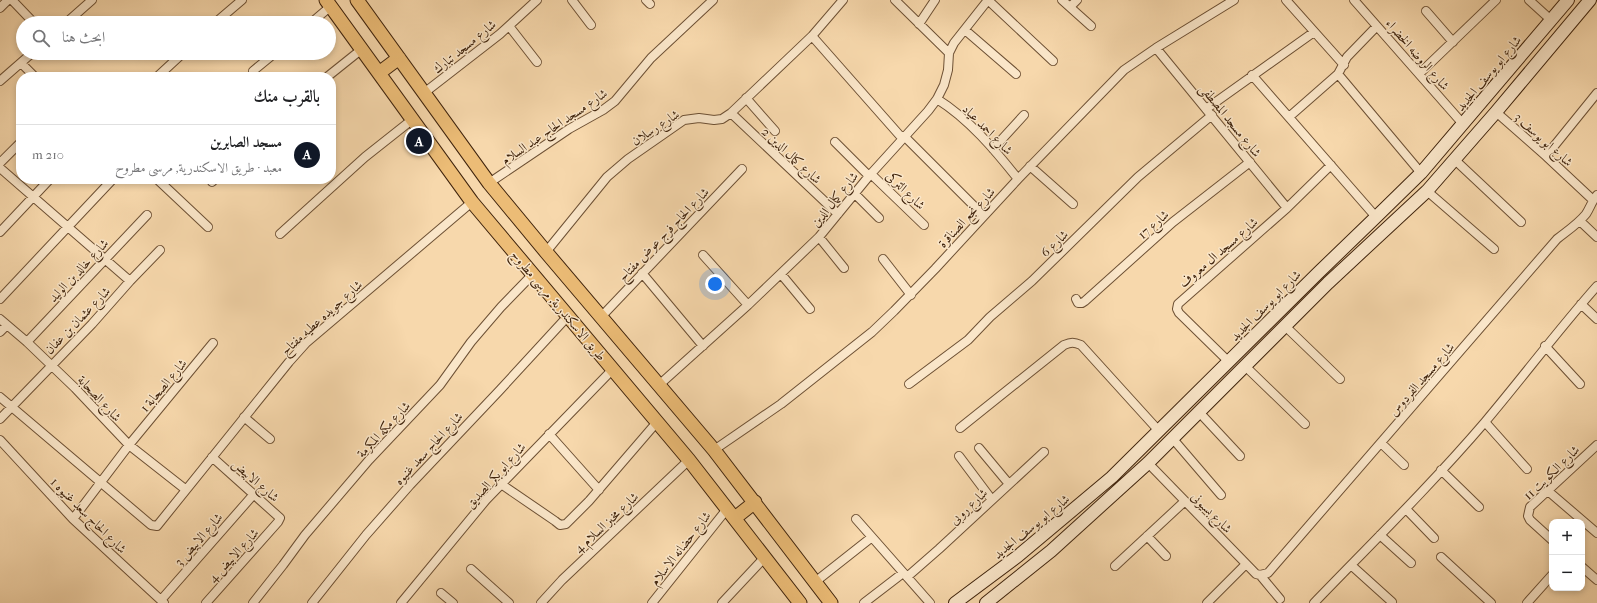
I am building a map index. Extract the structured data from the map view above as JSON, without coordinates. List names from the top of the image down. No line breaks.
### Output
{"streets":{"main road":["طريق الاسكندرية, مرسى مطروح"],"street":["شارع مسجد تبارك","شارع الروضه الخضراء","شارع ابو يوسف الجديد","شارع مسجد المصطفى","شارع مسجد الحاج عبد السلام","شارع رسلان","شارع احمد عياد","شارع ابو يوسف 3","شارع كمال الدين 2","شارع التركى","شارع كمال الدين","شارع نجع الصناقرة","شارع 17","شارع الحاج فرج عوض مفتاح","شارع 6","شارع مسجد ال معروف","شارع خالد بن الوليد","شارع جويده عطيه مفتاح","شارع عثمان بن عفان","شارع مسجد الفردوس","شارع الصحابة 1","شارع الصحابة","شارع مكه المكرمة","شارع الحاج سعد غنيوه","شارع الكويت 11","شارع ابو بكر الصديق","شارع الابيض","شارع روبى","شارع بسيونى","شارع الحاج سعد غنيوه 1","شارع مخبز السلام 4","شارع الابيض 3","شارع حضانه الاسلام","شارع الابيض 4"]},"crossings":[["شارع مسجد تبارك","طريق الاسكندرية, مرسى مطروح"],["شارع الروضه الخضراء","شارع ابو يوسف الجديد"],["شارع ابو يوسف الجديد","شارع مسجد ال معروف"],["شارع مسجد المصطفى","شارع نجع الصناقرة"],["شارع مسجد المصطفى","شارع 17"],["شارع مسجد المصطفى","شارع 6"],["شارع مسجد المصطفى","شارع مسجد ال معروف"],["شارع مسجد الحاج عبد السلام","طريق الاسكندرية, مرسى مطروح"],["شارع رسلان","شارع كمال الدين 2"],["شارع رسلان","طريق الاسكندرية, مرسى مطروح"],["شارع احمد عياد","شارع كمال الدين"],["شارع احمد عياد","شارع نجع الصناقرة"],["شارع ابو يوسف 3","شارع مسجد الفردوس"],["شارع كمال الدين 2","شارع كمال الدين"],["شارع التركى","شارع كمال الدين"],["شارع كمال الدين","طريق الاسكندرية, مرسى مطروح"],["شارع نجع الصناقرة","طريق الاسكندرية, مرسى مطروح"],["شارع الحاج فرج عوض مفتاح","طريق الاسكندرية, مرسى مطروح"],["شارع خالد بن الوليد","شارع الصحابة"],["طريق الاسكندرية, مرسى مطروح","شارع جويده عطيه مفتاح"],["طريق الاسكندرية, مرسى مطروح","شارع مكه المكرمة"],["طريق الاسكندرية, مرسى مطروح","شارع الحاج سعد غنيوه"],["طريق الاسكندرية, مرسى مطروح","شارع ابو بكر الصديق"],["طريق الاسكندرية, مرسى مطروح","شارع مخبز السلام 4"],["طريق الاسكندرية, مرسى مطروح","شارع حضانه الاسلام"],["شارع جويده عطيه مفتاح","شارع الصحابة 1"],["شارع جويده عطيه مفتاح","شارع الصحابة"],["شارع جويده عطيه مفتاح","شارع الابيض"],["شارع عثمان بن عفان","شارع الصحابة"],["شارع مسجد الفردوس","شارع بسيونى"],["شارع الصحابة 1","شارع الصحابة"],["شارع الصحابة 1","شارع الحاج سعد غنيوه 1"],["شارع الابيض","شارع الابيض 3"],["شارع الابيض","شارع الابيض 4"],["شارع الحاج سعد غنيوه 1","شارع الابيض 3"]],"page":{"search":"ابحث هنا","heading":"بالقرب منك","list":[{"mark":"A","name":"مسجد الصابرين","note":"معبد · طريق الاسكندرية, مرسى مطروح","value":"210 m"}],"pins":"A","map_buttons":["+","−"]}}
